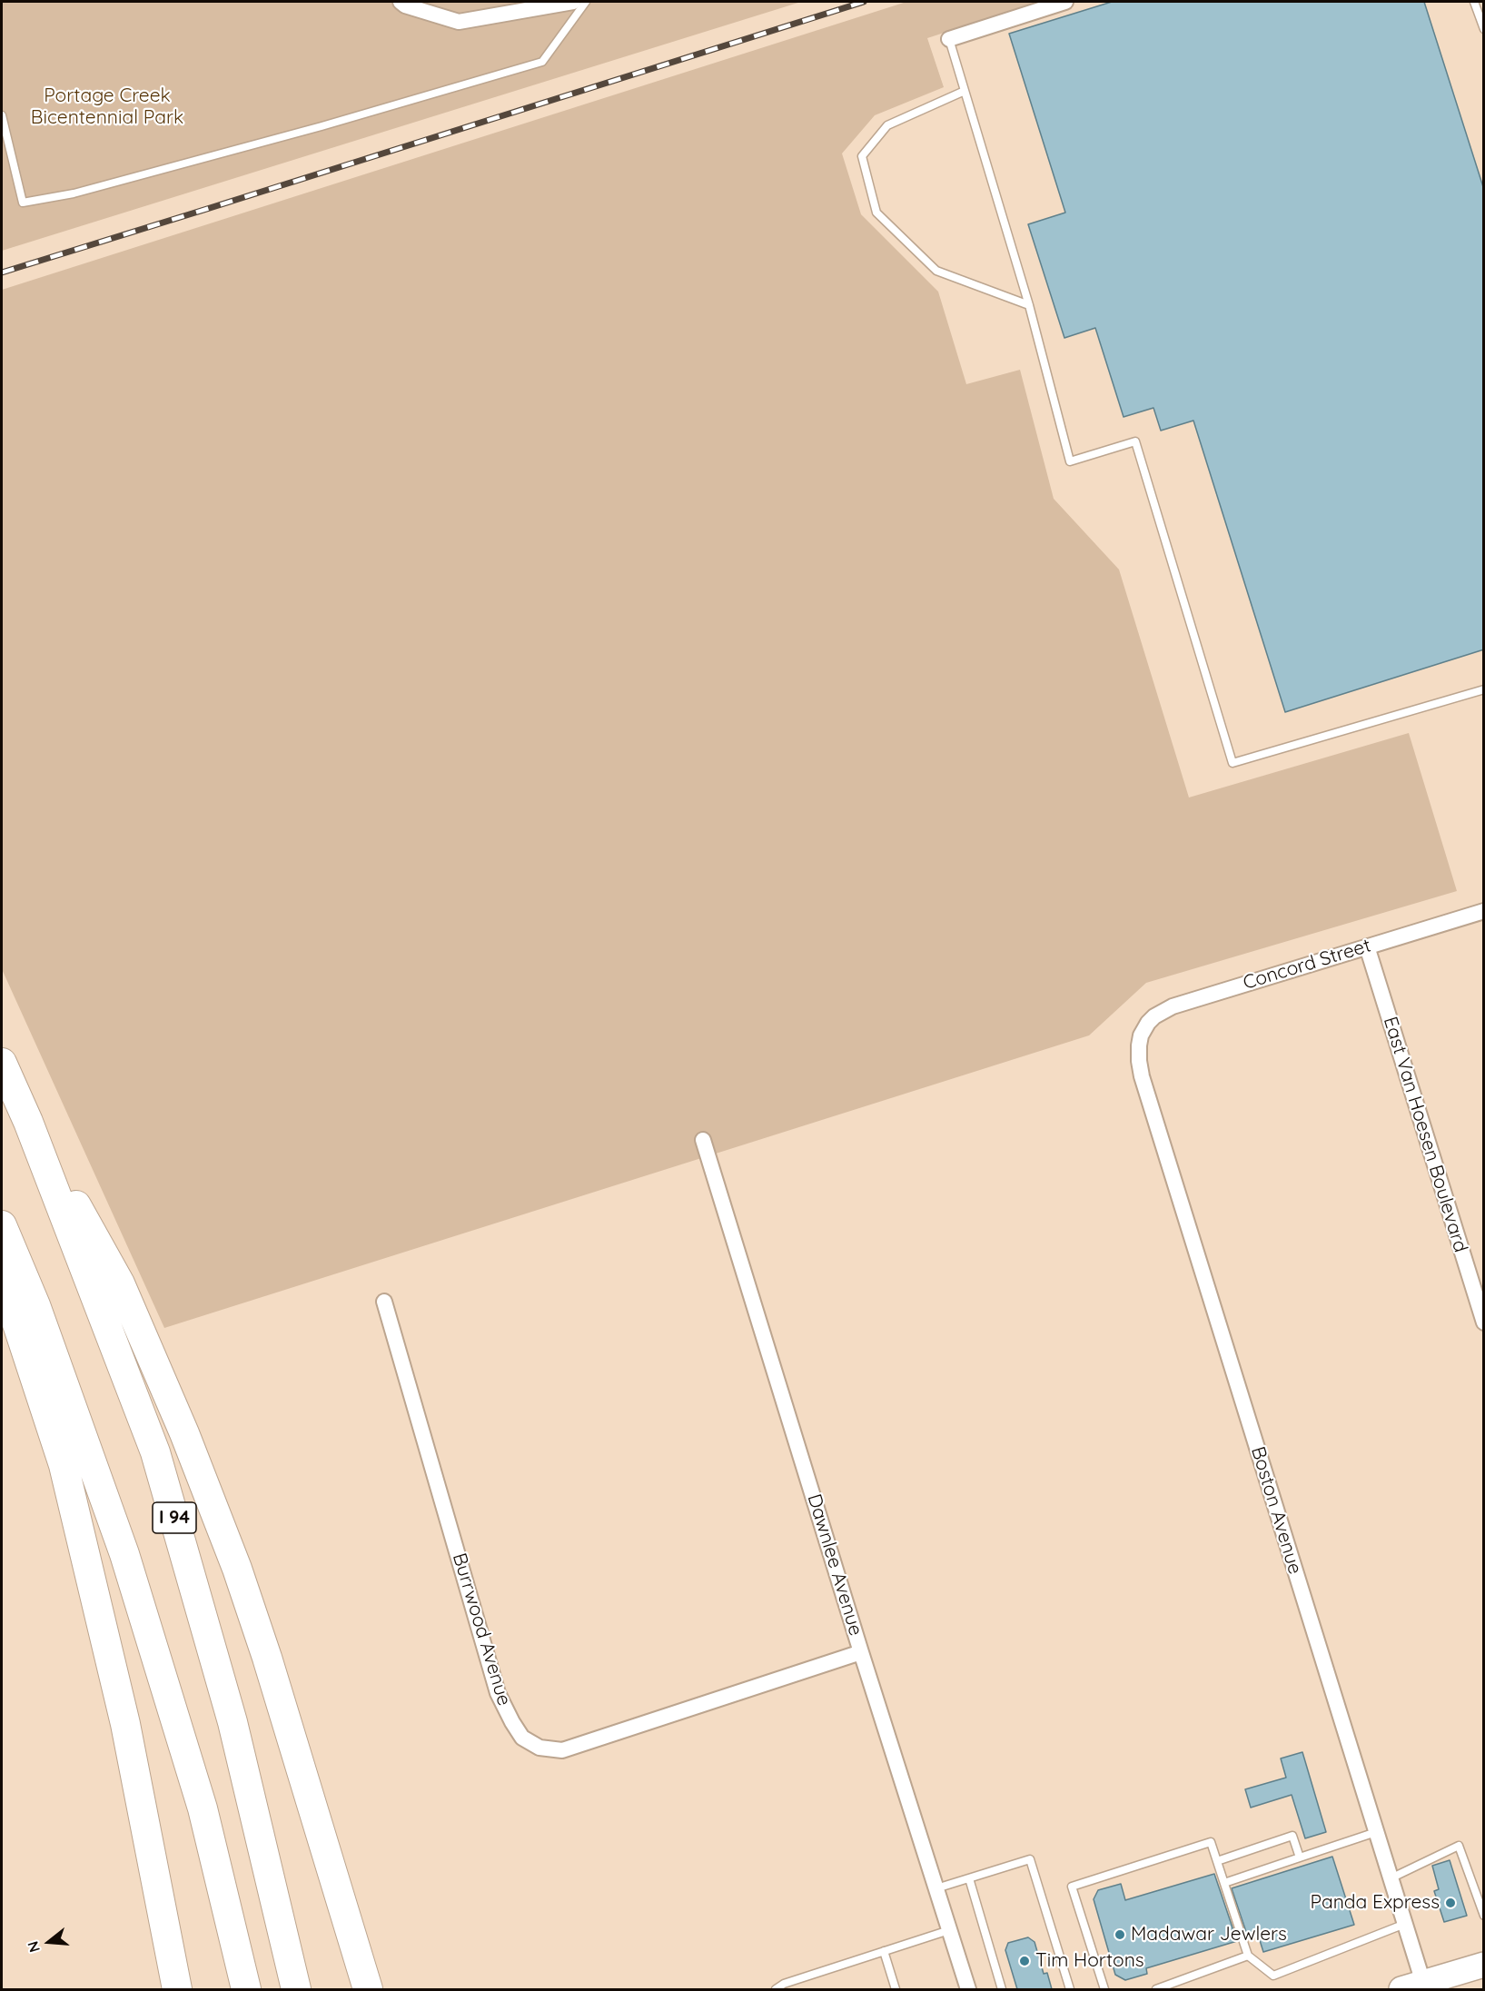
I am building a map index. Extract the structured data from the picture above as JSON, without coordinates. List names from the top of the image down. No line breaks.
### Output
{"streets":{"highway":["I 94"],"street":["Concord Street","East Van Hoesen Boulevard","Boston Avenue","Dawnlee Avenue","Burrwood Avenue"]},"crossings":[["Concord Street","East Van Hoesen Boulevard"],["Concord Street","Boston Avenue"],["Dawnlee Avenue","Burrwood Avenue"]],"parks":["Portage Creek Bicentennial Park"],"places":["Panda Express","Madawar Jewlers","Tim Hortons"],"north":"left"}
